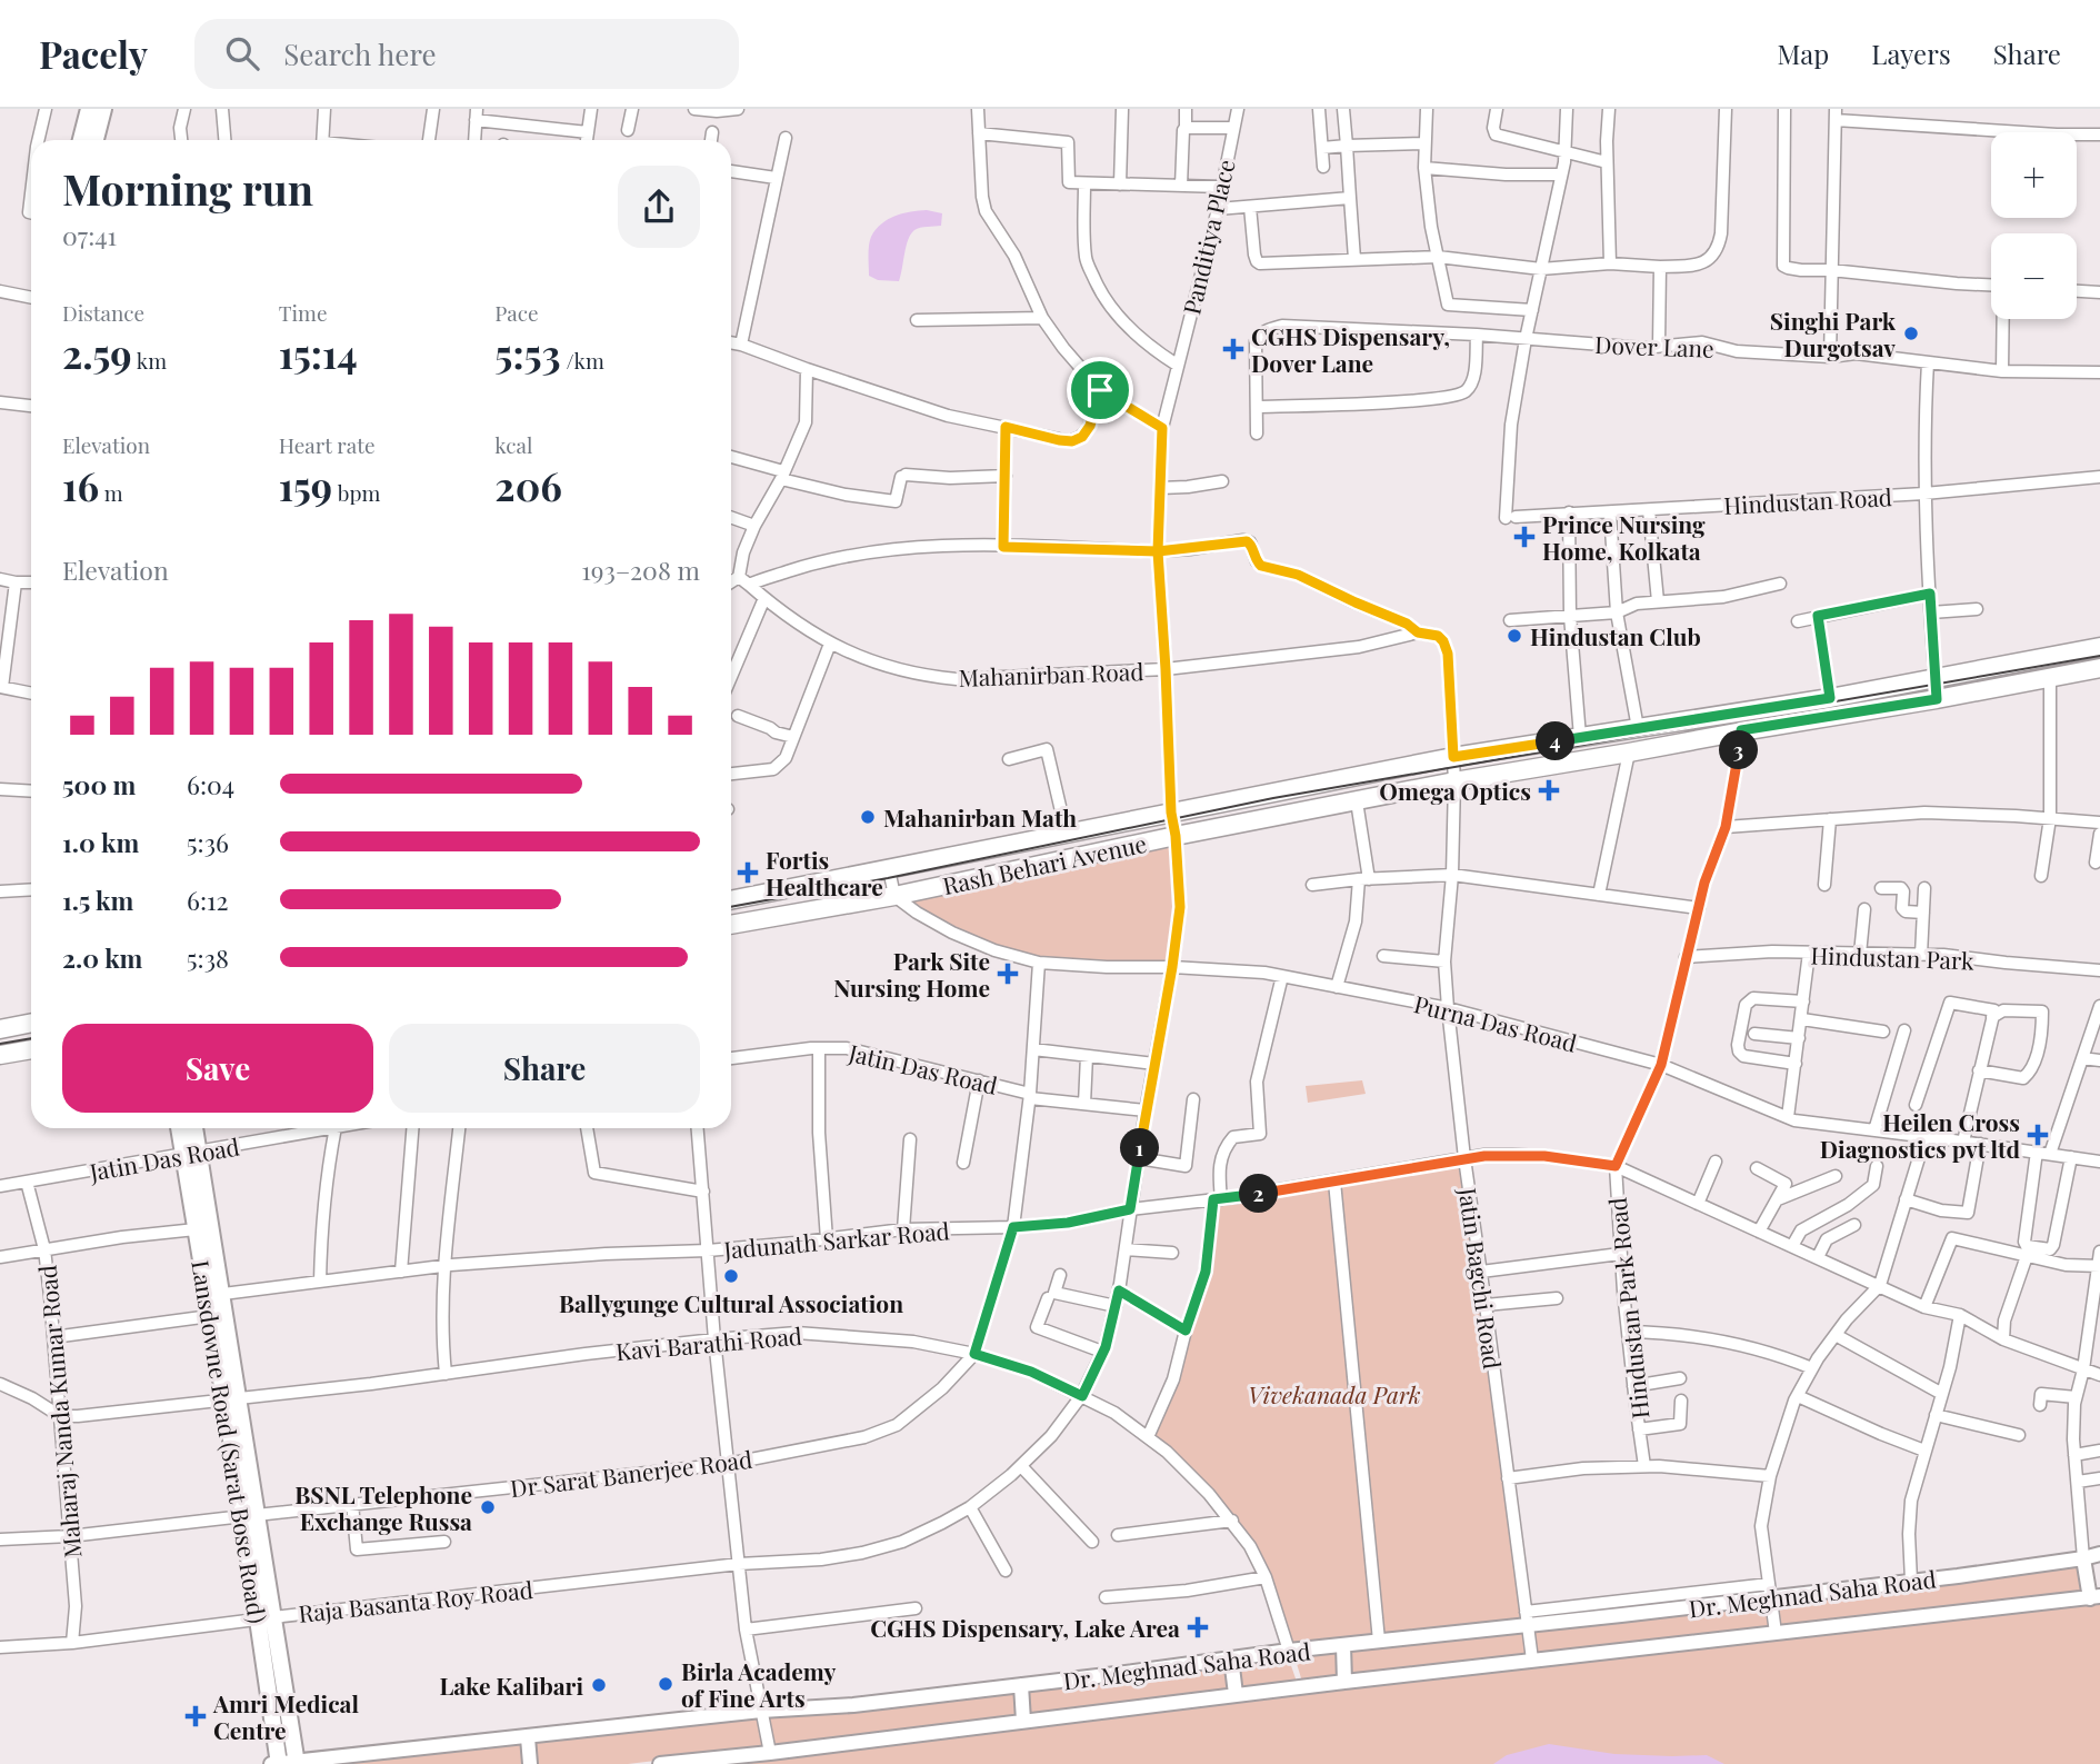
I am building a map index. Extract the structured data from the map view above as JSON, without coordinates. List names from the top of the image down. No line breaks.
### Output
{"streets":{"main road":["Rash Behari Avenue","Lansdowne Road (Sarat Bose Road)"],"street":["Panditiya Place","Dover Lane","Hindustan Road","Mahanirban Road","Hindustan Park","Purna Das Road","Jatin Das Road","Jadunath Sarkar Road","Jatin Bagchi Road","Hindustan Park Road","Kavi Barathi Road","Maharaj Nanda Kumar Road","Dr Sarat Banerjee Road","Dr. Meghnad Saha Road","Raja Basanta Roy Road"]},"crossings":[["Panditiya Place","Mahanirban Road"],["Panditiya Place","Rash Behari Avenue"],["Panditiya Place","Purna Das Road"],["Panditiya Place","Jatin Das Road"],["Panditiya Place","Jadunath Sarkar Road"],["Panditiya Place","Raja Basanta Roy Road"],["Dover Lane","Hindustan Road"],["Rash Behari Avenue","Purna Das Road"],["Rash Behari Avenue","Jatin Bagchi Road"],["Purna Das Road","Jatin Bagchi Road"],["Purna Das Road","Hindustan Park Road"],["Jatin Das Road","Maharaj Nanda Kumar Road"],["Jatin Das Road","Lansdowne Road (Sarat Bose Road)"],["Jadunath Sarkar Road","Jatin Bagchi Road"],["Jadunath Sarkar Road","Hindustan Park Road"],["Jadunath Sarkar Road","Lansdowne Road (Sarat Bose Road)"],["Jatin Bagchi Road","Dr. Meghnad Saha Road"],["Kavi Barathi Road","Maharaj Nanda Kumar Road"],["Kavi Barathi Road","Lansdowne Road (Sarat Bose Road)"],["Kavi Barathi Road","Dr Sarat Banerjee Road"],["Kavi Barathi Road","Dr. Meghnad Saha Road"],["Kavi Barathi Road","Raja Basanta Roy Road"],["Maharaj Nanda Kumar Road","Dr Sarat Banerjee Road"],["Maharaj Nanda Kumar Road","Raja Basanta Roy Road"],["Lansdowne Road (Sarat Bose Road)","Dr Sarat Banerjee Road"],["Lansdowne Road (Sarat Bose Road)","Dr. Meghnad Saha Road"],["Lansdowne Road (Sarat Bose Road)","Raja Basanta Roy Road"]],"parks":["Vivekanada Park"],"places":{"other":["Singhi Park Durgotsav","Hindustan Club","Mahanirban Math","Ballygunge Cultural Association","BSNL Telephone Exchange Russa","Birla Academy of Fine Arts","Lake Kalibari"],"health":["CGHS Dispensary, Dover Lane","Prince Nursing Home, Kolkata","Omega Optics","Fortis Healthcare","Park Site Nursing Home","Heilen Cross Diagnostics pvt ltd","CGHS Dispensary, Lake Area","Amri Medical Centre"]},"page":{"header":"Pacely","search":"Search here","nav":["Map","Layers","Share"],"map_buttons":["+","−"],"heading":["Morning run","07:41"],"stats":[["Distance","2.59 km"],["Time","15:14"],["Pace","5:53 /km"],["Elevation","16 m"],["Heart rate","159 bpm"],["kcal","206"]],"chart":["Elevation","193–208 m"],"pins":["4","3","1","2"],"list":[{"name":"500 m","note":"6:04"},{"name":"1.0 km","note":"5:36"},{"name":"1.5 km","note":"6:12"},{"name":"2.0 km","note":"5:38"}],"buttons":["Save","Share"]}}
